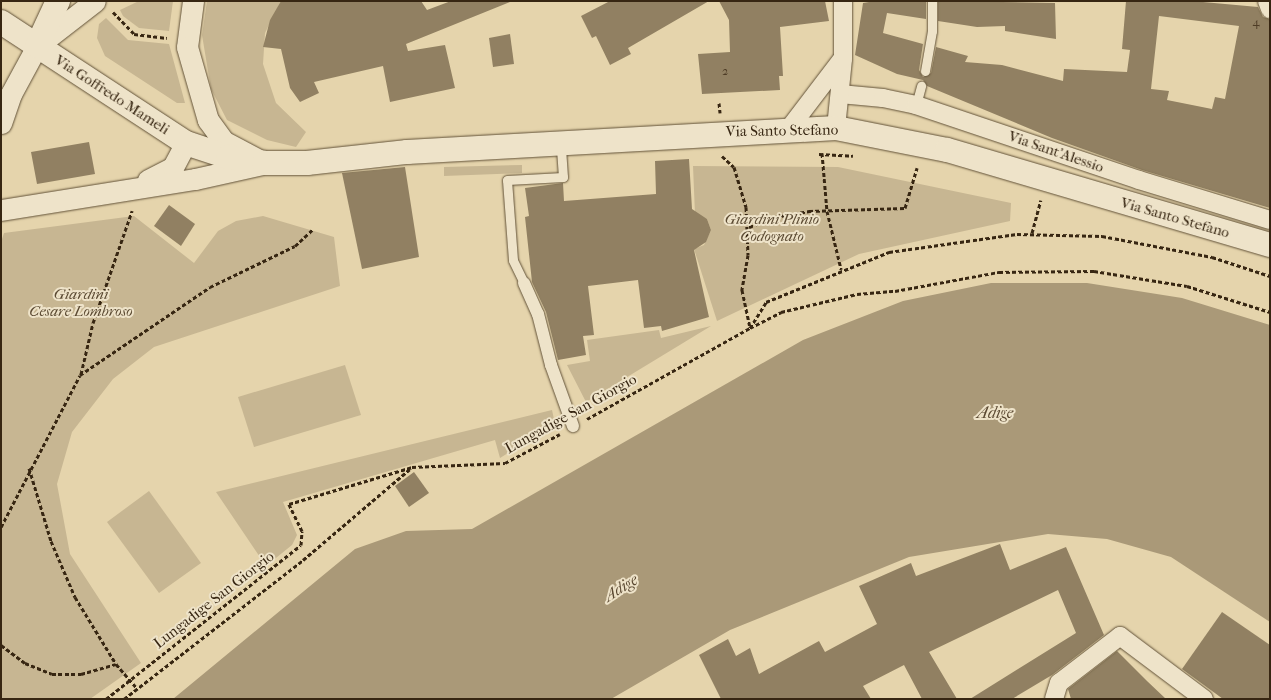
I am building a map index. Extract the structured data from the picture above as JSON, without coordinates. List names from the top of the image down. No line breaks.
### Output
{"streets":{"main road":["Via Goffredo Mameli","Via Santo Stefano"],"street":["Via Sant'Alessio"],"path":["Lungadige San Giorgio"]},"crossings":[["Via Goffredo Mameli","Via Santo Stefano"]],"water":["Adige"],"parks":["Giardini Plinio Codognato","Giardini Cesare Lombroso"],"house_numbers":["4","2"]}
